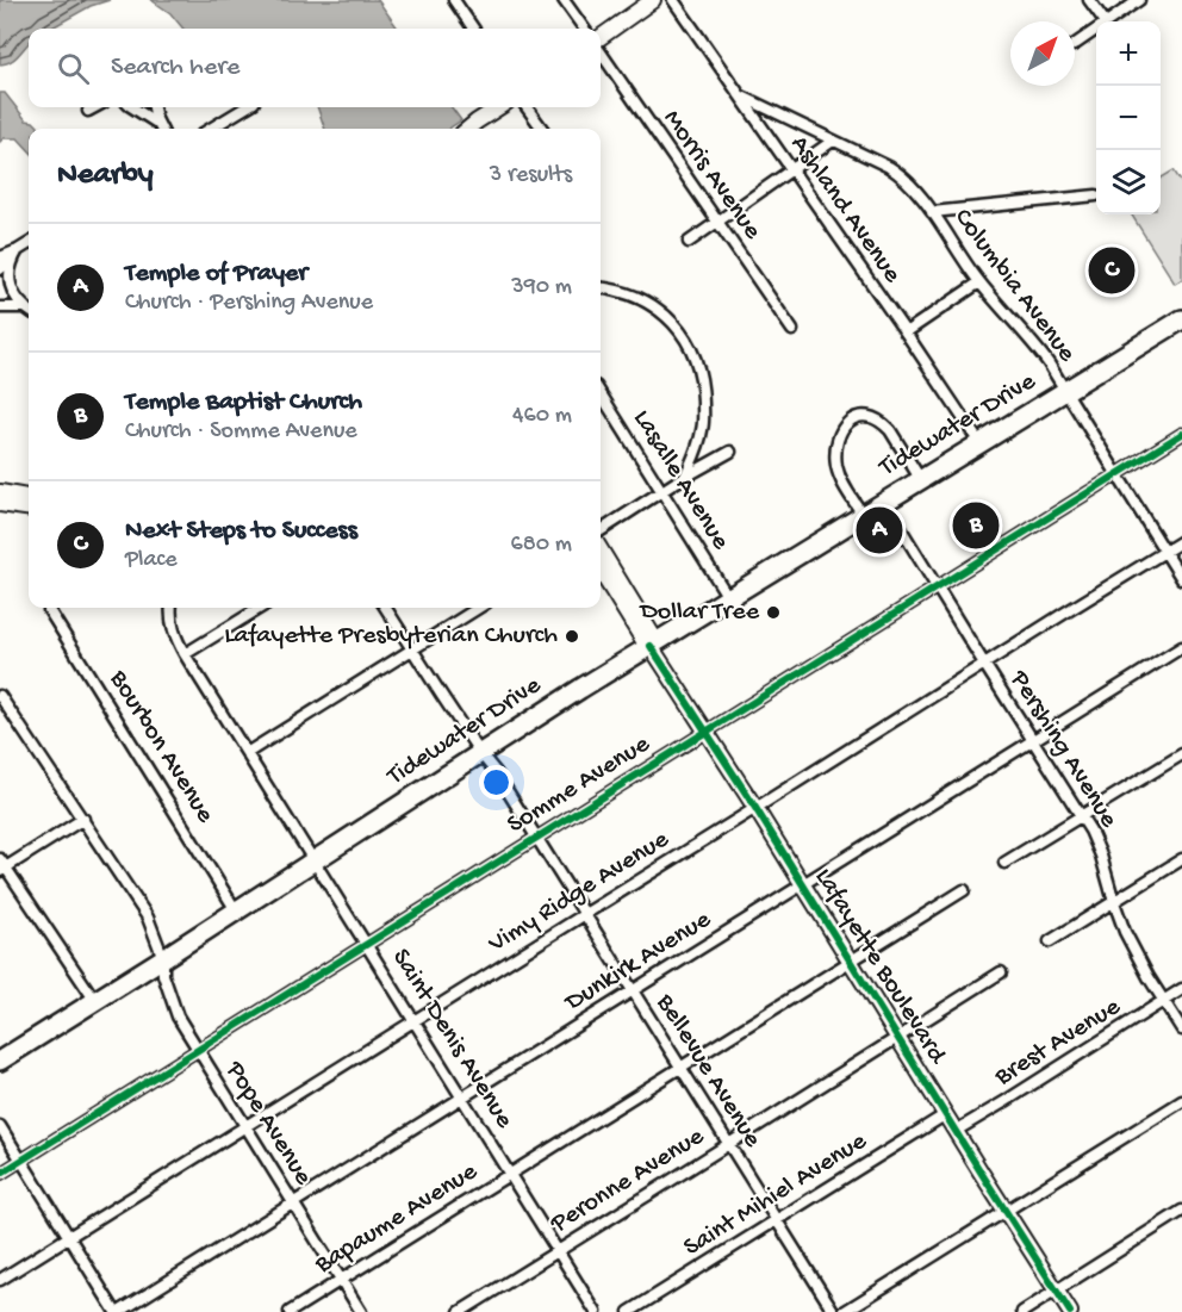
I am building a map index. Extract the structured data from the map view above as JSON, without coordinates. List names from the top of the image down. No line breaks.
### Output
{"streets":{"highway":["Tidewater Drive"],"main road":["Lafayette Boulevard"],"street":["Morris Avenue","Ashland Avenue","Columbia Avenue","Lasalle Avenue","Bourbon Avenue","Pershing Avenue","Somme Avenue","Vimy Ridge Avenue","Dunkirk Avenue","Saint Denis Avenue","Brest Avenue","Bellevue Avenue","Pope Avenue","Peronne Avenue","Saint Mihiel Avenue","Bapaume Avenue"]},"crossings":[["Ashland Avenue","Columbia Avenue"],["Ashland Avenue","Tidewater Drive"],["Columbia Avenue","Tidewater Drive"],["Columbia Avenue","Somme Avenue"],["Columbia Avenue","Vimy Ridge Avenue"],["Tidewater Drive","Lasalle Avenue"],["Tidewater Drive","Bourbon Avenue"],["Tidewater Drive","Pershing Avenue"],["Tidewater Drive","Lafayette Boulevard"],["Tidewater Drive","Saint Denis Avenue"],["Tidewater Drive","Bellevue Avenue"],["Tidewater Drive","Pope Avenue"],["Pershing Avenue","Somme Avenue"],["Pershing Avenue","Vimy Ridge Avenue"],["Pershing Avenue","Dunkirk Avenue"],["Pershing Avenue","Brest Avenue"],["Somme Avenue","Lafayette Boulevard"],["Somme Avenue","Saint Denis Avenue"],["Somme Avenue","Bellevue Avenue"],["Somme Avenue","Pope Avenue"],["Vimy Ridge Avenue","Lafayette Boulevard"],["Vimy Ridge Avenue","Saint Denis Avenue"],["Vimy Ridge Avenue","Bellevue Avenue"],["Vimy Ridge Avenue","Pope Avenue"],["Dunkirk Avenue","Lafayette Boulevard"],["Dunkirk Avenue","Saint Denis Avenue"],["Dunkirk Avenue","Bellevue Avenue"],["Dunkirk Avenue","Pope Avenue"],["Lafayette Boulevard","Brest Avenue"],["Lafayette Boulevard","Peronne Avenue"],["Lafayette Boulevard","Saint Mihiel Avenue"],["Lafayette Boulevard","Bapaume Avenue"],["Saint Denis Avenue","Peronne Avenue"],["Saint Denis Avenue","Bapaume Avenue"],["Bellevue Avenue","Peronne Avenue"],["Bellevue Avenue","Saint Mihiel Avenue"],["Bellevue Avenue","Bapaume Avenue"],["Pope Avenue","Bapaume Avenue"]],"places":["Dollar Tree","Lafayette Presbyterian Church"],"north":"top right","page":{"map_buttons":["+","−"],"search":"Search here","heading":["Nearby","3 results"],"list":[{"mark":"A","name":"Temple of Prayer","note":"Church · Pershing Avenue","value":"390 m"},{"mark":"B","name":"Temple Baptist Church","note":"Church · Somme Avenue","value":"460 m"},{"mark":"C","name":"Next Steps to Success","note":"Place","value":"680 m"}],"pins":["C","B","A"]}}
